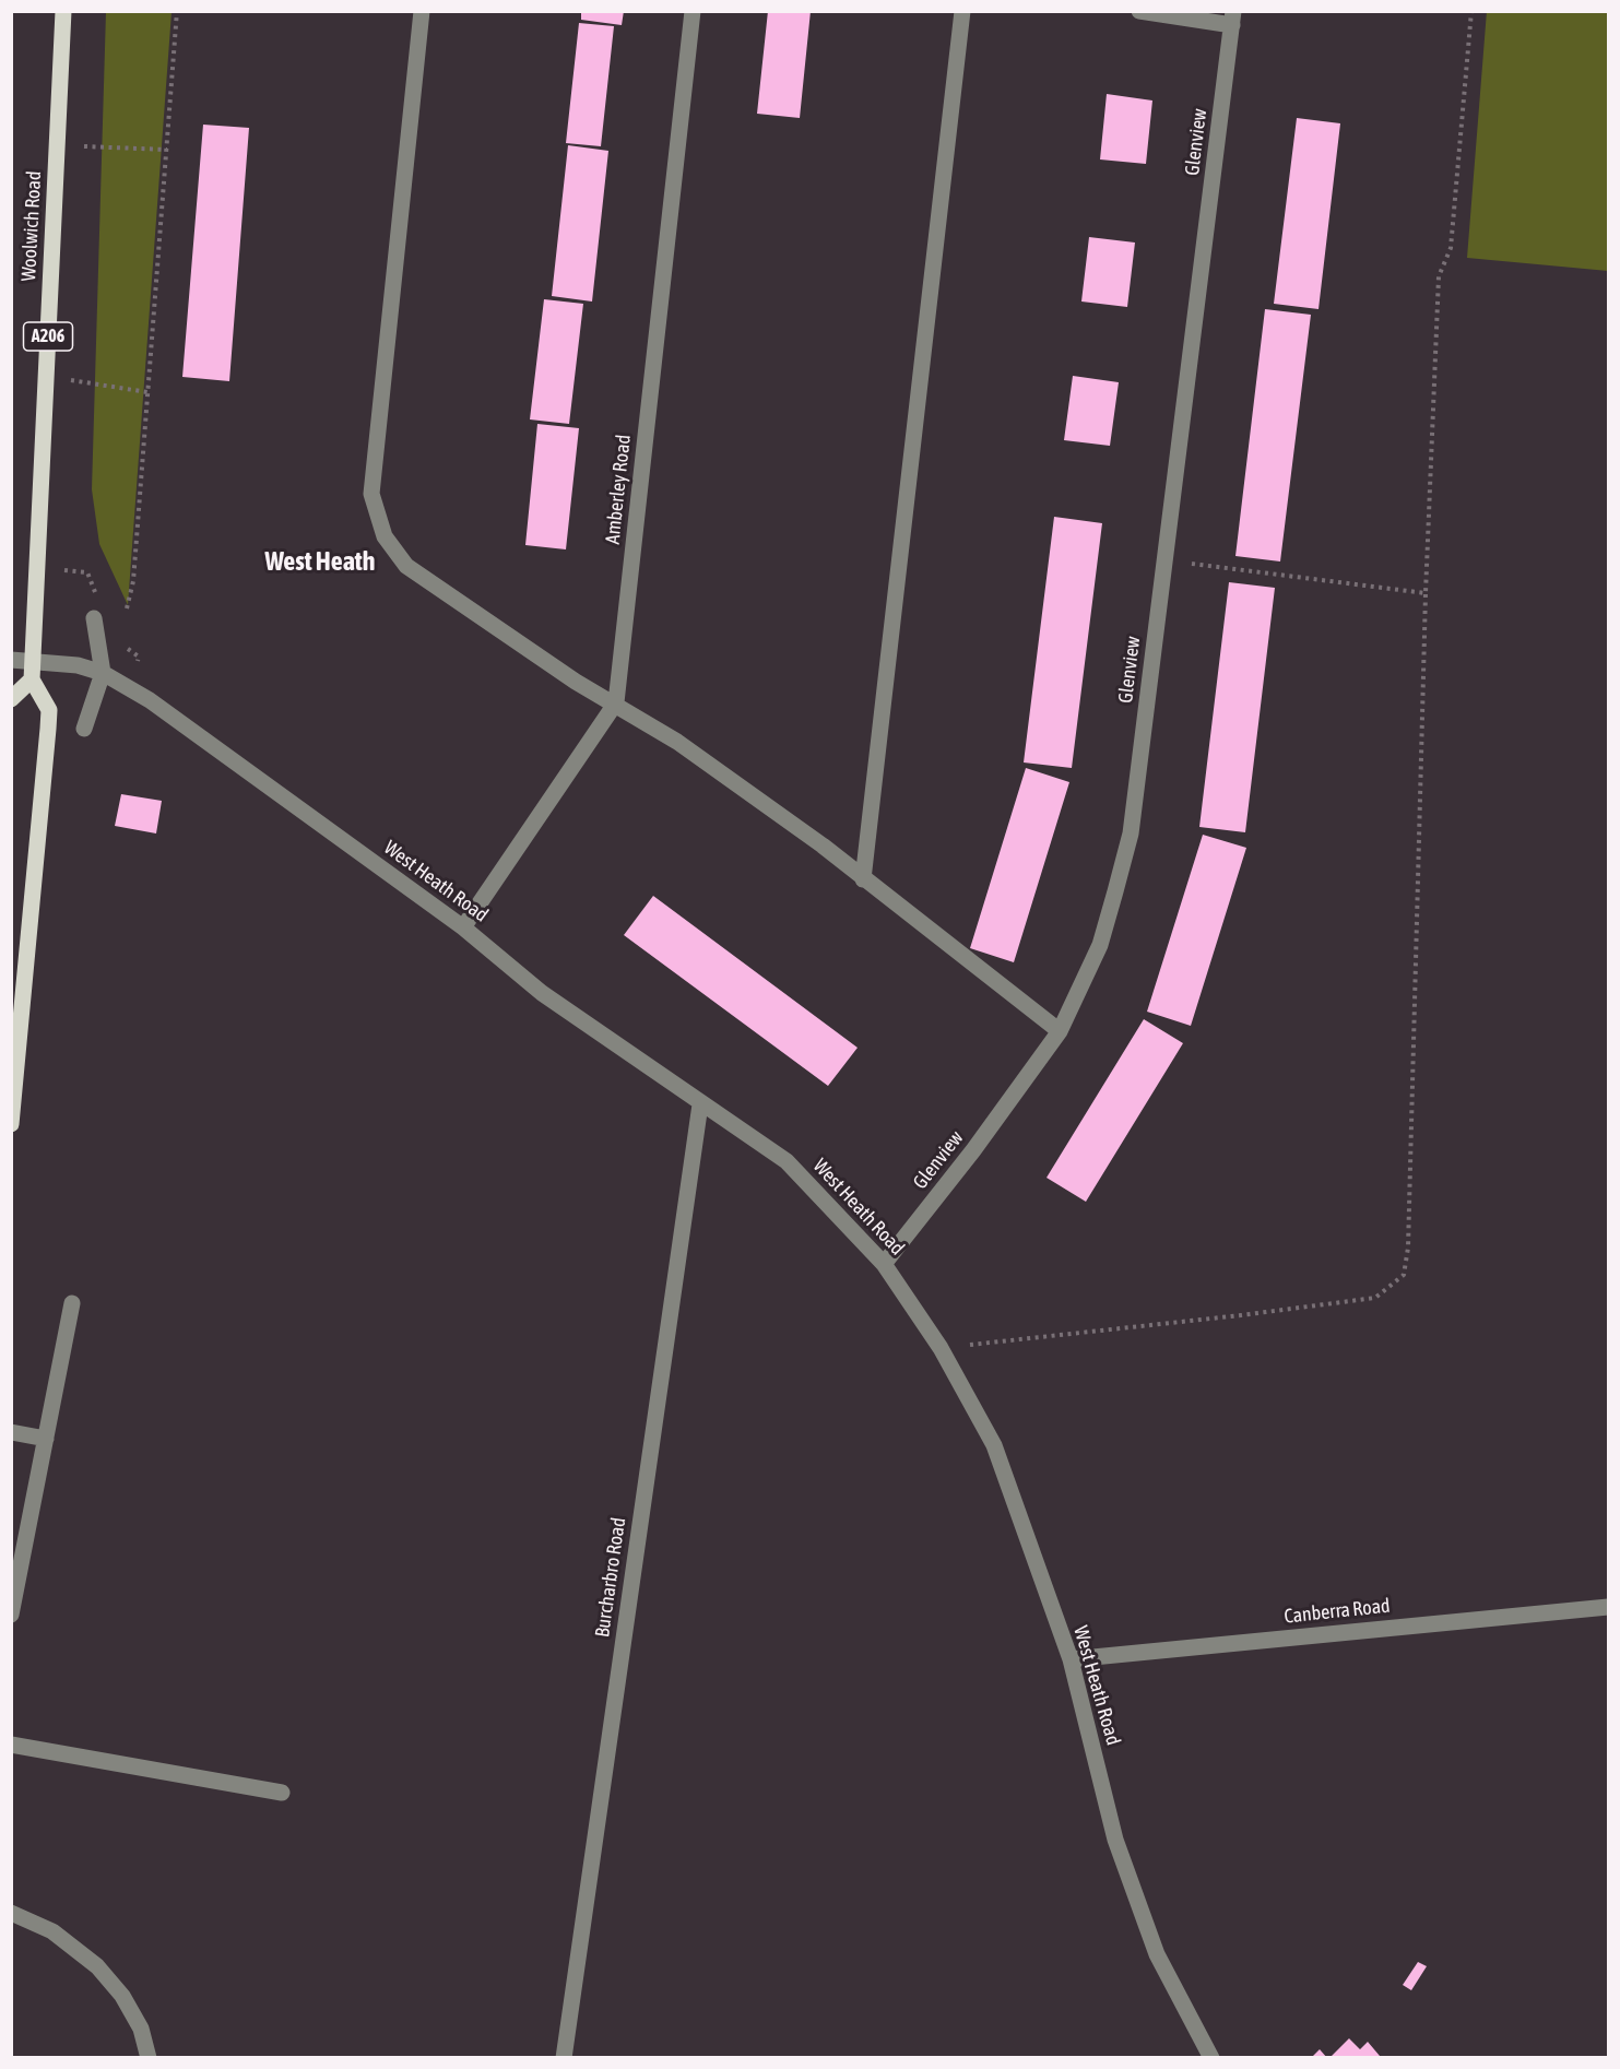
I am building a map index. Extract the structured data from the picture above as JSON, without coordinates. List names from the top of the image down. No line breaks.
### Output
{"streets":{"main road":["Woolwich Road","A206"],"street":["Glenview","Amberley Road","West Heath Road","Burcharbro Road","Canberra Road"]},"crossings":[["Glenview","West Heath Road"],["Woolwich Road","West Heath Road"],["Amberley Road","West Heath Road"],["West Heath Road","Burcharbro Road"],["West Heath Road","Canberra Road"]],"districts":["West Heath"]}
